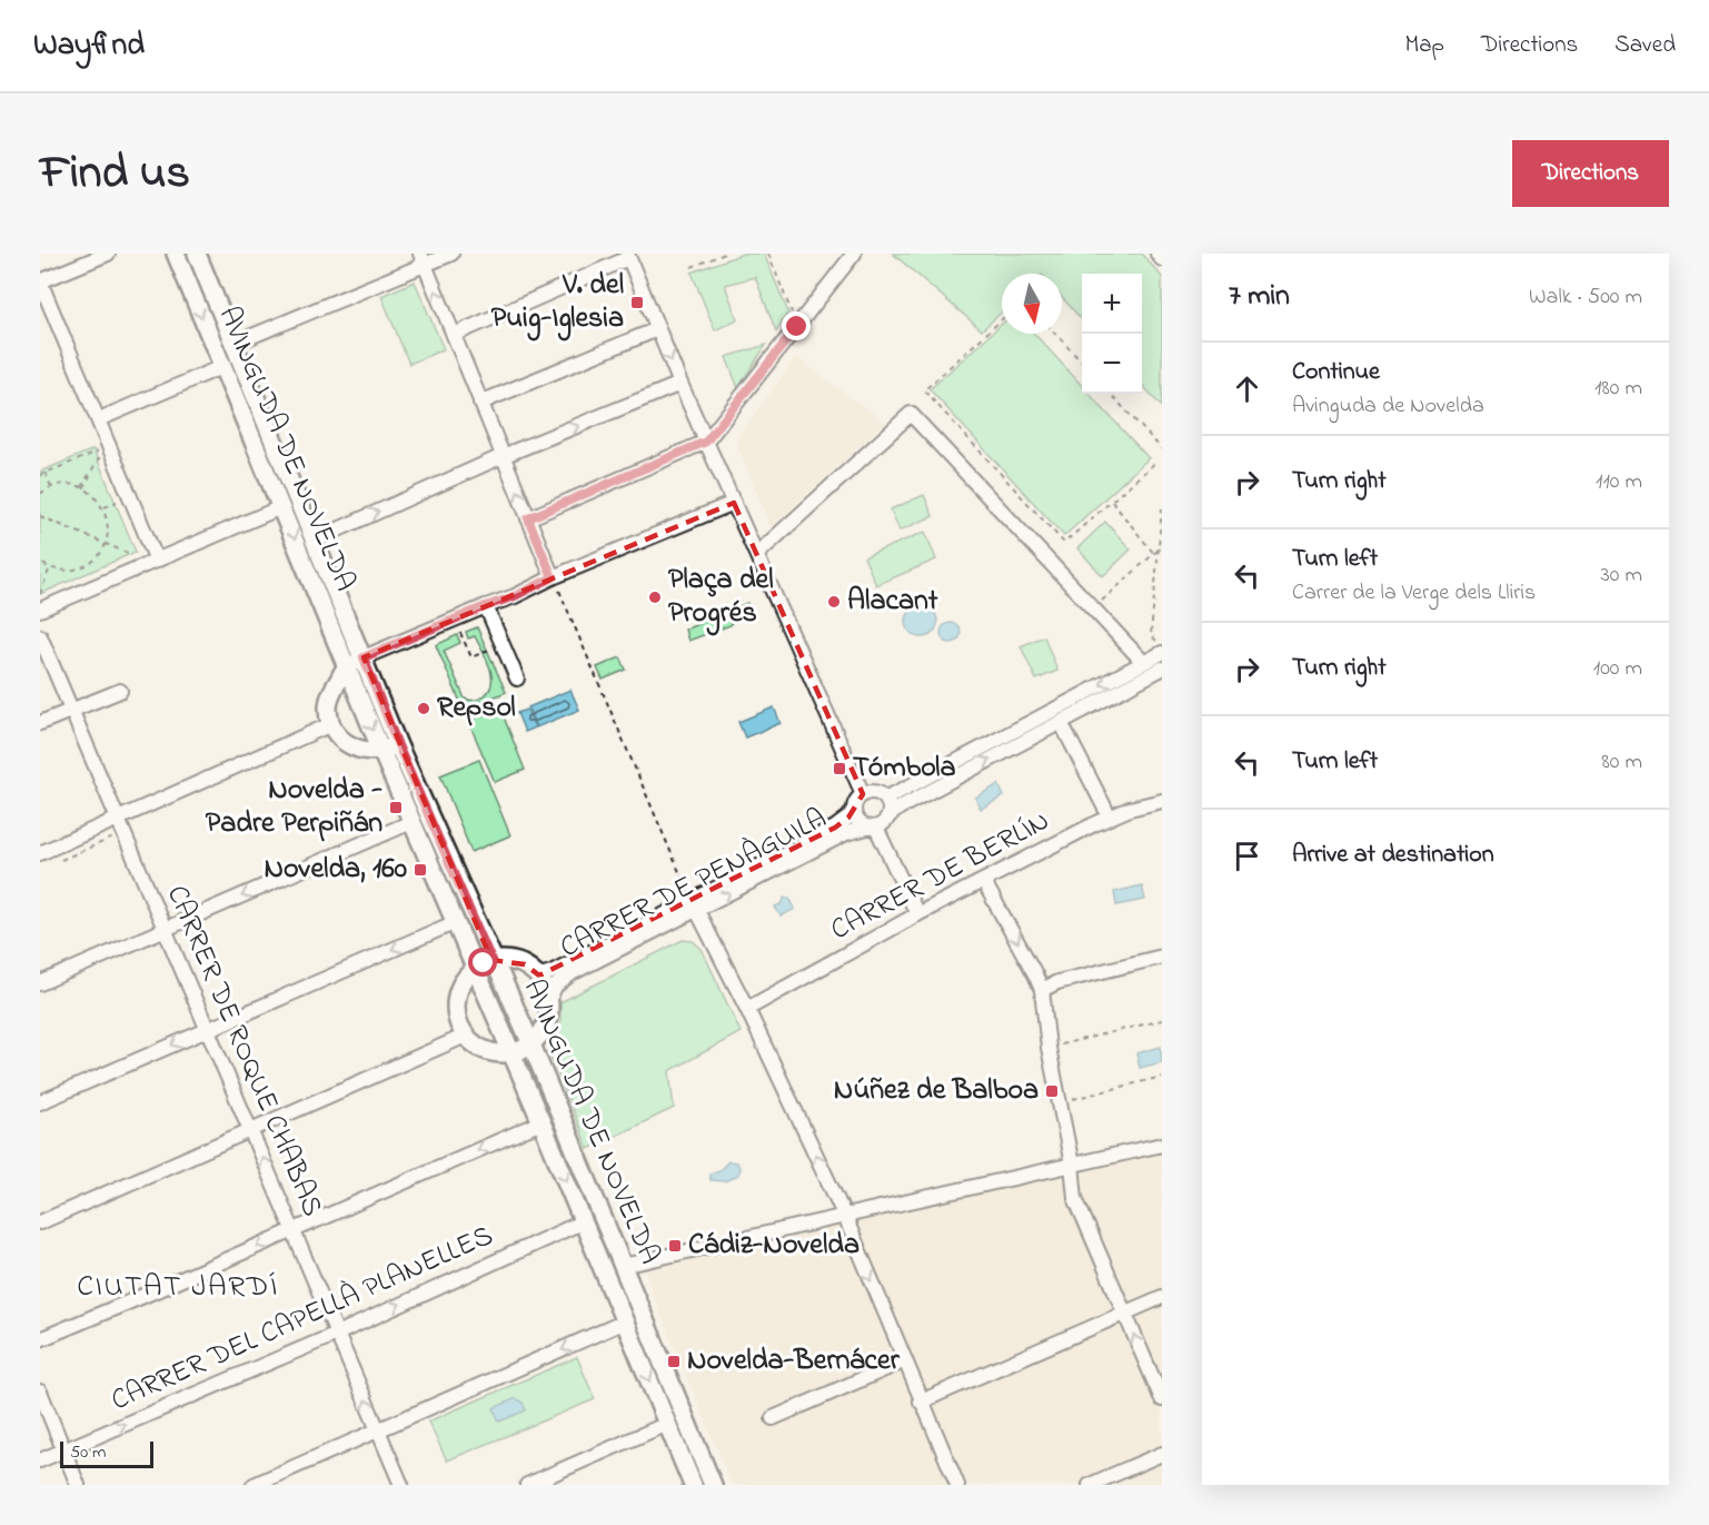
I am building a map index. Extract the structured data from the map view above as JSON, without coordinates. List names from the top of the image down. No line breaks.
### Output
{"streets":{"main road":["AVINGUDA DE NOVELDA"],"street":["CARRER DE BERLÍN","CARRER DE PENÀGUILA","CARRER DE ROQUE CHABAS","CARRER DEL CAPELLÀ PLANELLES"]},"crossings":[["AVINGUDA DE NOVELDA","CARRER DEL CAPELLÀ PLANELLES"],["CARRER DE ROQUE CHABAS","CARRER DEL CAPELLÀ PLANELLES"]],"districts":["CIUTAT JARDÍ"],"places":{"transit":["V. del Puig-Iglesia","Tómbola","Novelda - Padre Perpiñán","Novelda, 160","Núñez de Balboa","Cádiz-Novelda","Novelda-Bernácer"],"other":["Plaça del Progrés","Alacant","Repsol"]},"scale_bar":"50 m","north":"bottom","page":{"header":"Wayfind","nav":["Map","Directions","Saved"],"title":"Find us","buttons":"Directions","heading":["7 min","Walk · 500 m"],"map_buttons":["+","−"],"list":[["Continue","Avinguda de Novelda","180 m"],["Turn right","110 m"],["Turn left","Carrer de la Verge dels Lliris","30 m"],["Turn right","100 m"],["Turn left","80 m"],"Arrive at destination"],"scale":"50 m"}}
